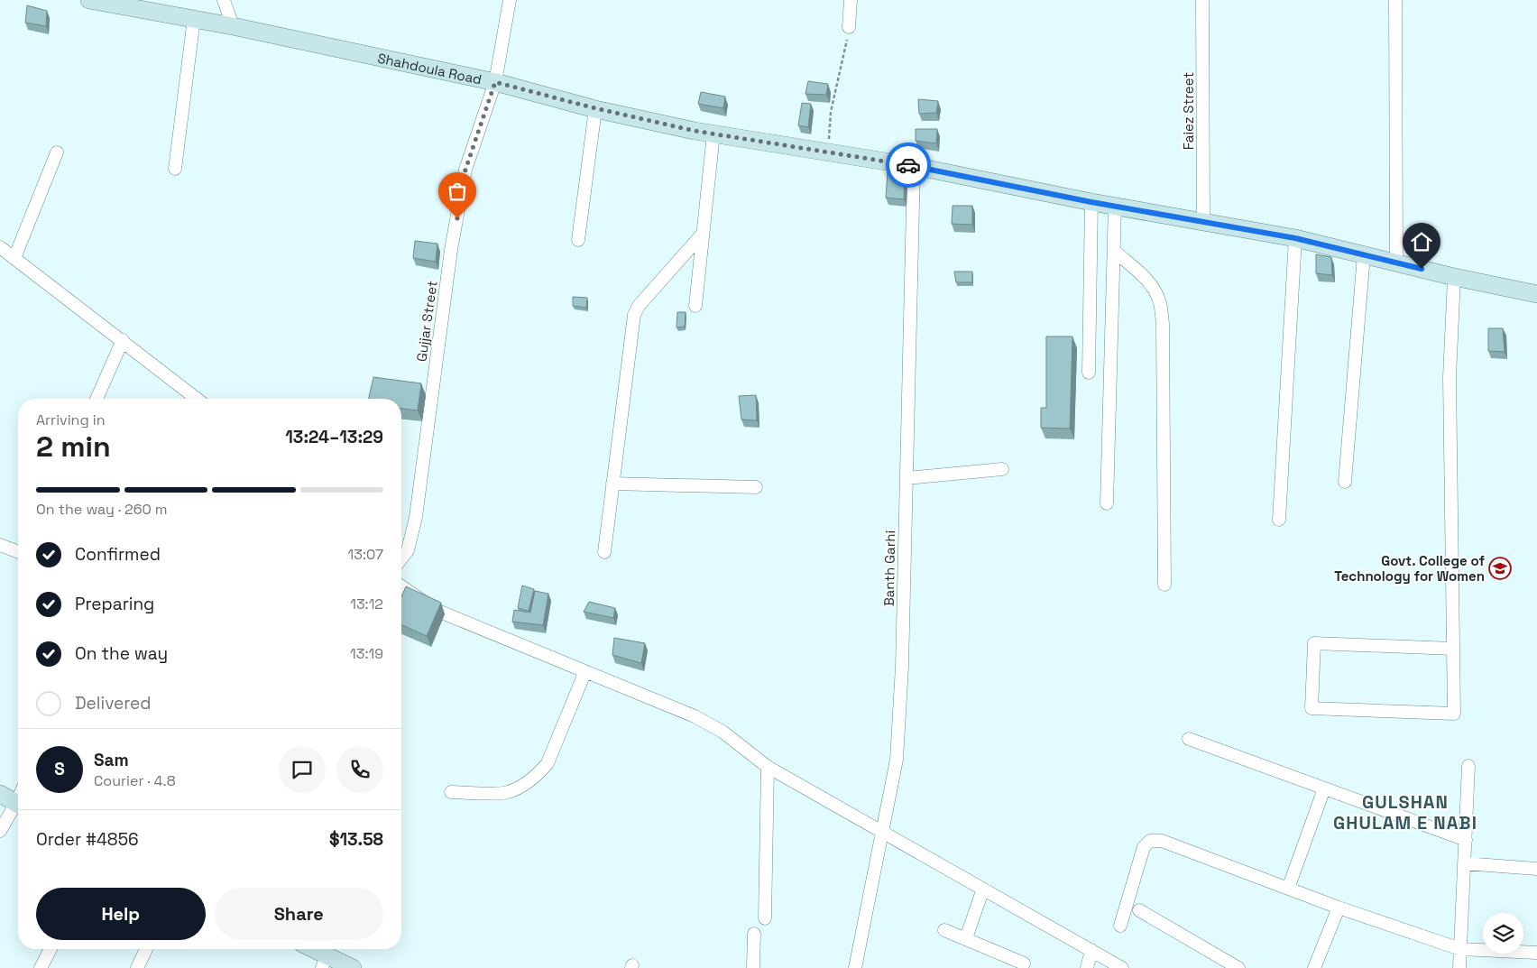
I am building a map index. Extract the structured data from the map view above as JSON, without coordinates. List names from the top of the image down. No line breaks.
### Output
{"streets":{"street":["Shahdoula Road","Faiez Street","Gujjar Street","Banth Garhi"]},"crossings":[["Shahdoula Road","Faiez Street"],["Shahdoula Road","Gujjar Street"],["Shahdoula Road","Banth Garhi"]],"districts":["GULSHAN GHULAM E NABI"],"places":{"school or university":["Govt. College of Technology for Women"]},"page":{"heading":["2 min","Arriving in","13:24–13:29"],"panel":["Sam","Courier · 4.8","Order #4856","$13.58"],"bar":"On the way · 260 m","list":[["Confirmed","13:07"],["Preparing","13:12"],["On the way","13:19"],"Delivered"],"round":"S","buttons":["Help","Share"]}}
